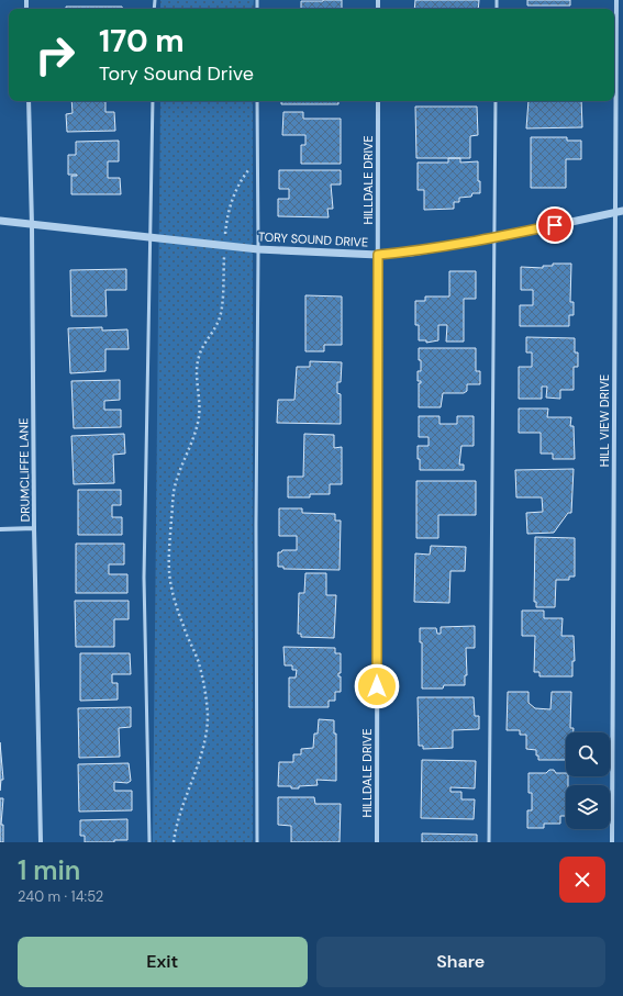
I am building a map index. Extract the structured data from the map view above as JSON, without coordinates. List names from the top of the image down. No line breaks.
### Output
{"streets":{"street":["HILLDALE DRIVE","TORY SOUND DRIVE","HILL VIEW DRIVE","DRUMCLIFFE LANE"]},"crossings":[["HILLDALE DRIVE","TORY SOUND DRIVE"],["TORY SOUND DRIVE","HILL VIEW DRIVE"],["TORY SOUND DRIVE","DRUMCLIFFE LANE"]],"page":{"turn":["170 m","Tory Sound Drive"],"heading":["1 min","240 m · 14:52"],"buttons":["Exit","Share"]}}
